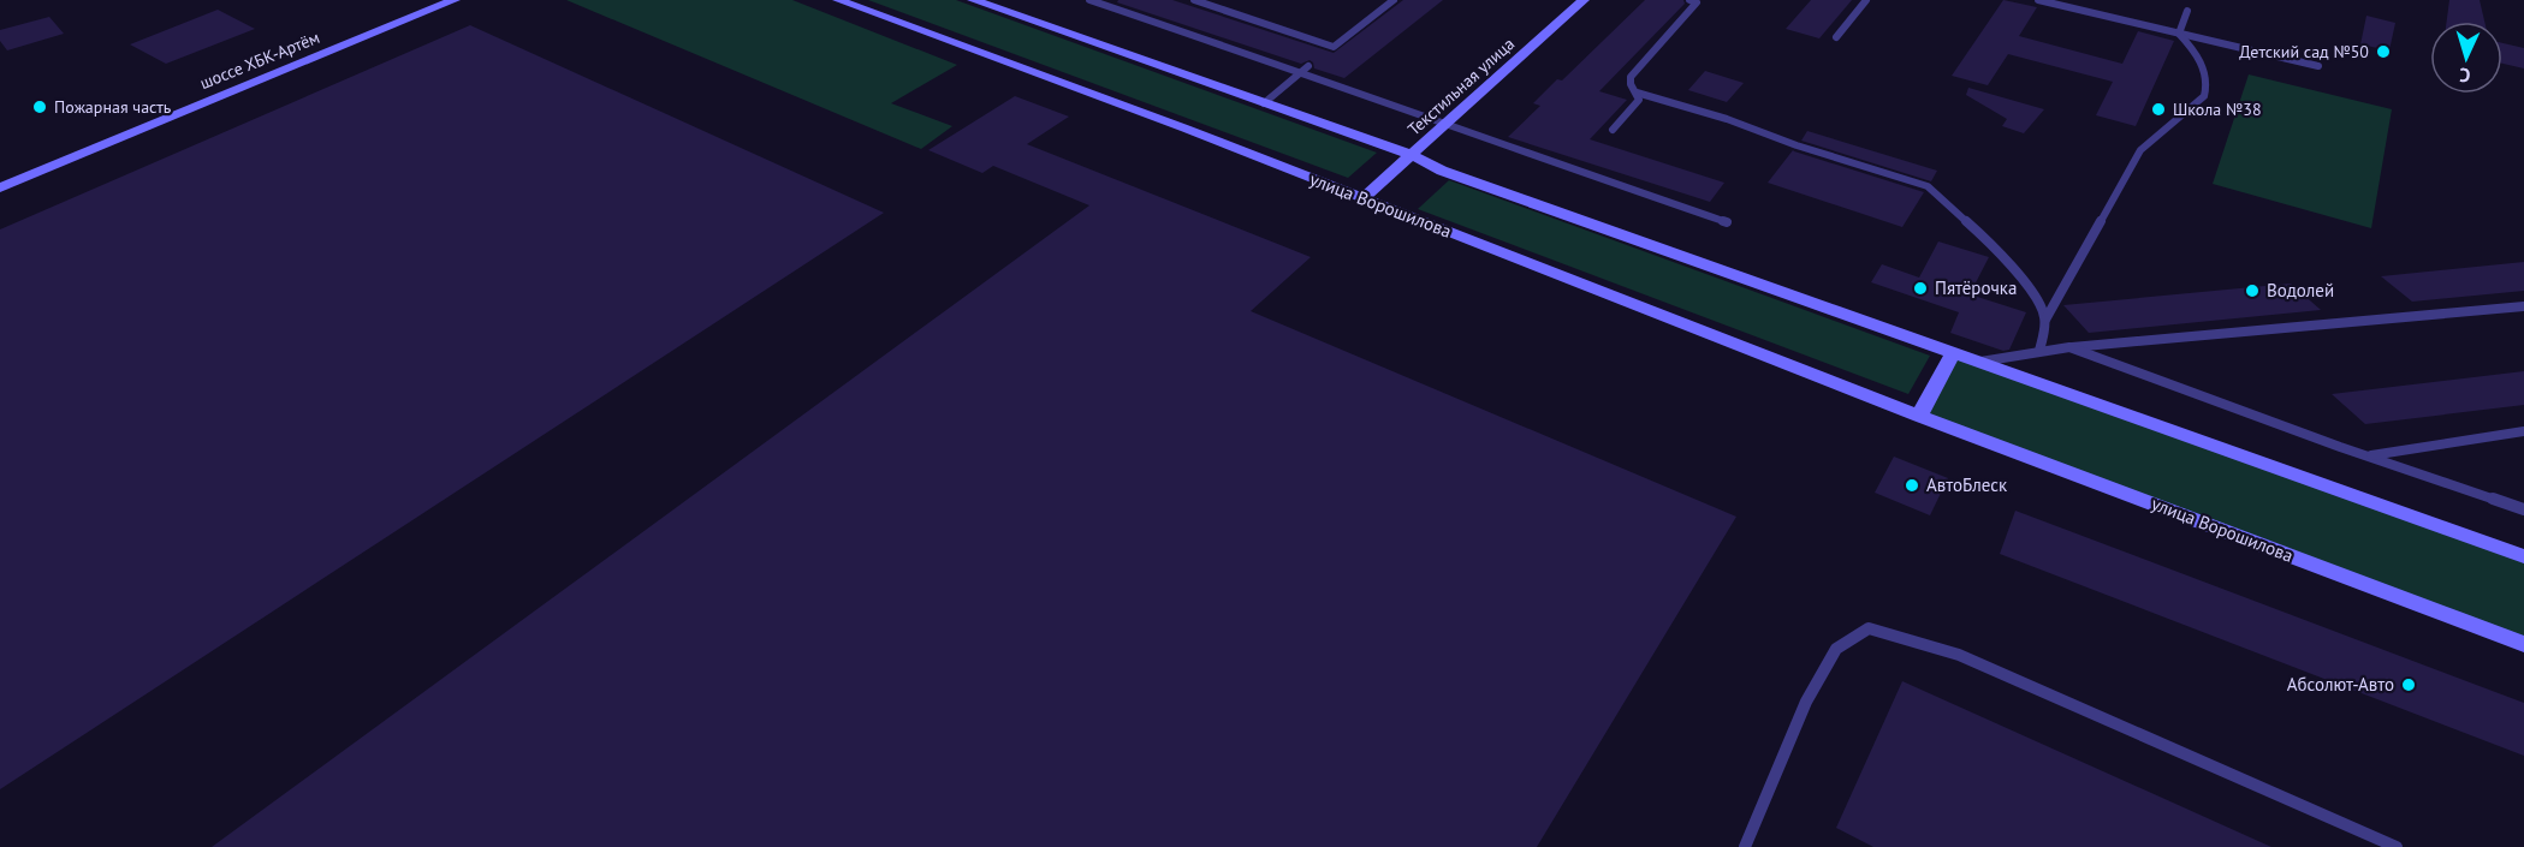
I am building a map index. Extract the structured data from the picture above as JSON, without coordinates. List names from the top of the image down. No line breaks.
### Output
{"streets":{"main road":["шоссе ХБК-Артём","Текстильная улица","улица Ворошилова"]},"crossings":[["Текстильная улица","улица Ворошилова"]],"places":["Детский сад №50","Пожарная часть","Школа №38","Пятёрочка","Водолей","АвтоБлеск","Абсолют-Авто"],"north":"bottom"}
